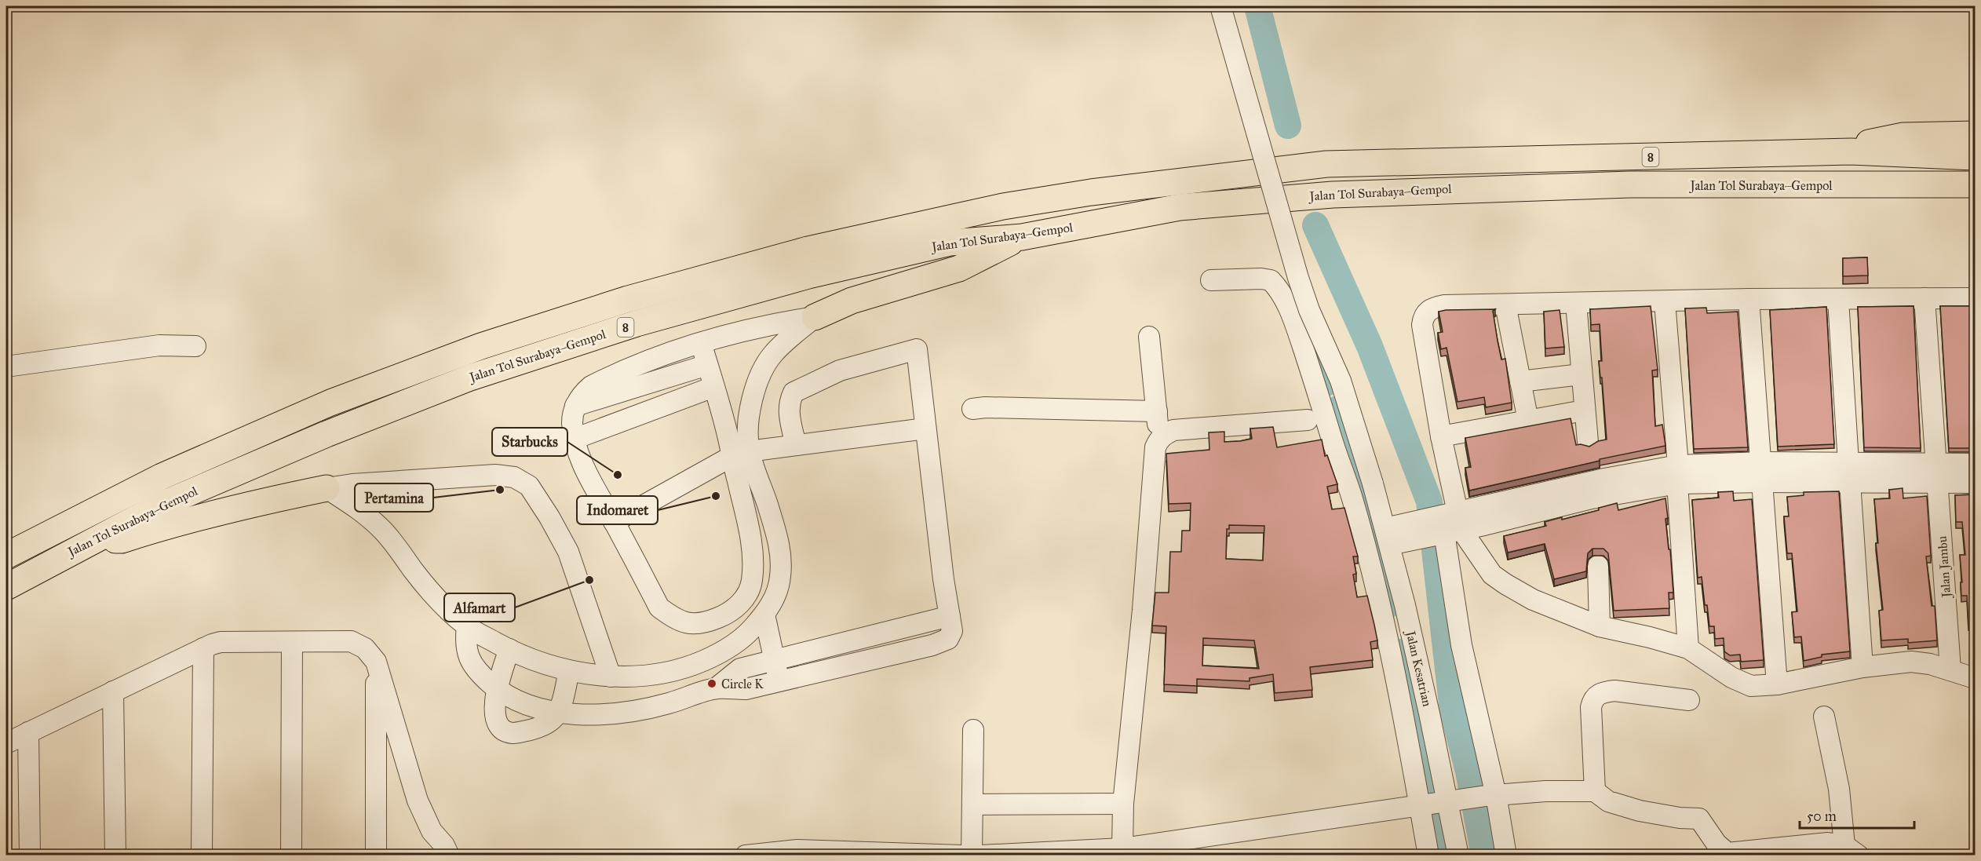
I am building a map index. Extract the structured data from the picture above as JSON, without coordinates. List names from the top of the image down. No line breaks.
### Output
{"streets":{"highway":["8","Jalan Tol Surabaya–Gempol"],"street":["Jalan Jambu","Jalan Kesatrian"]},"places":["Starbucks","Pertamina","Indomaret","Alfamart","Circle K"],"scale_bar":"50 m"}
